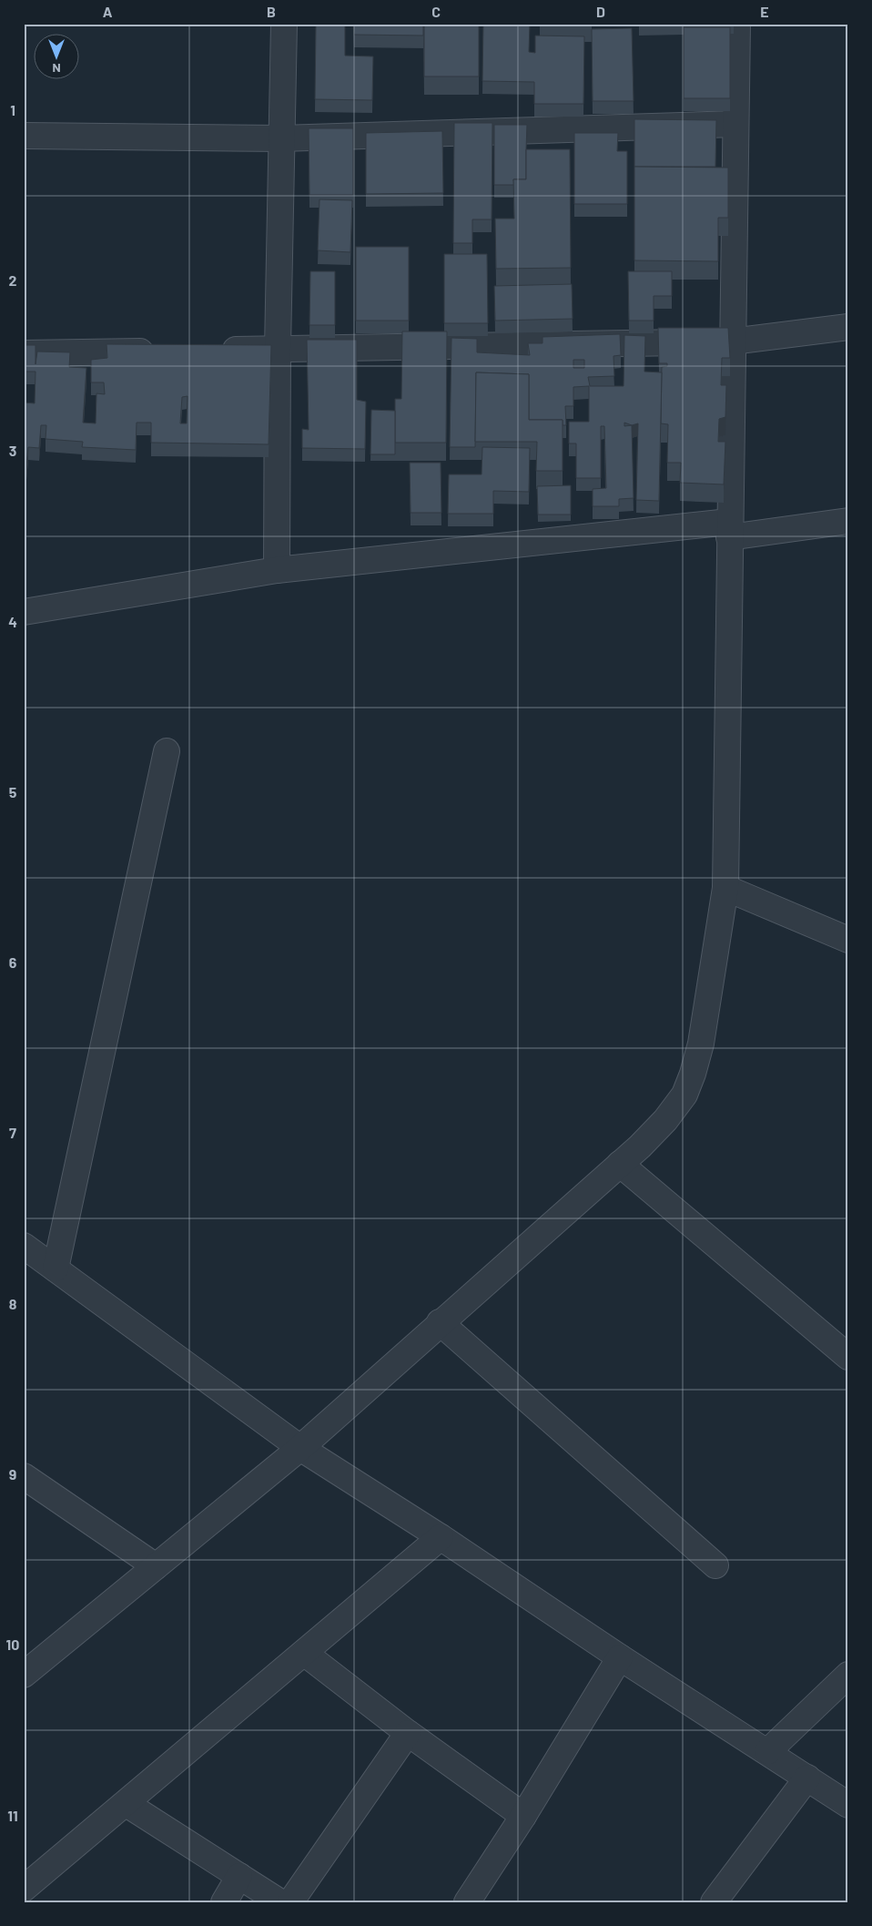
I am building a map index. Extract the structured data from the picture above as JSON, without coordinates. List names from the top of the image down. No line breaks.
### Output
{"north":"bottom","grid":{"columns":["A","B","C","D","E"],"rows":["1","2","3","4","5","6","7","8","9","10","11"]}}
